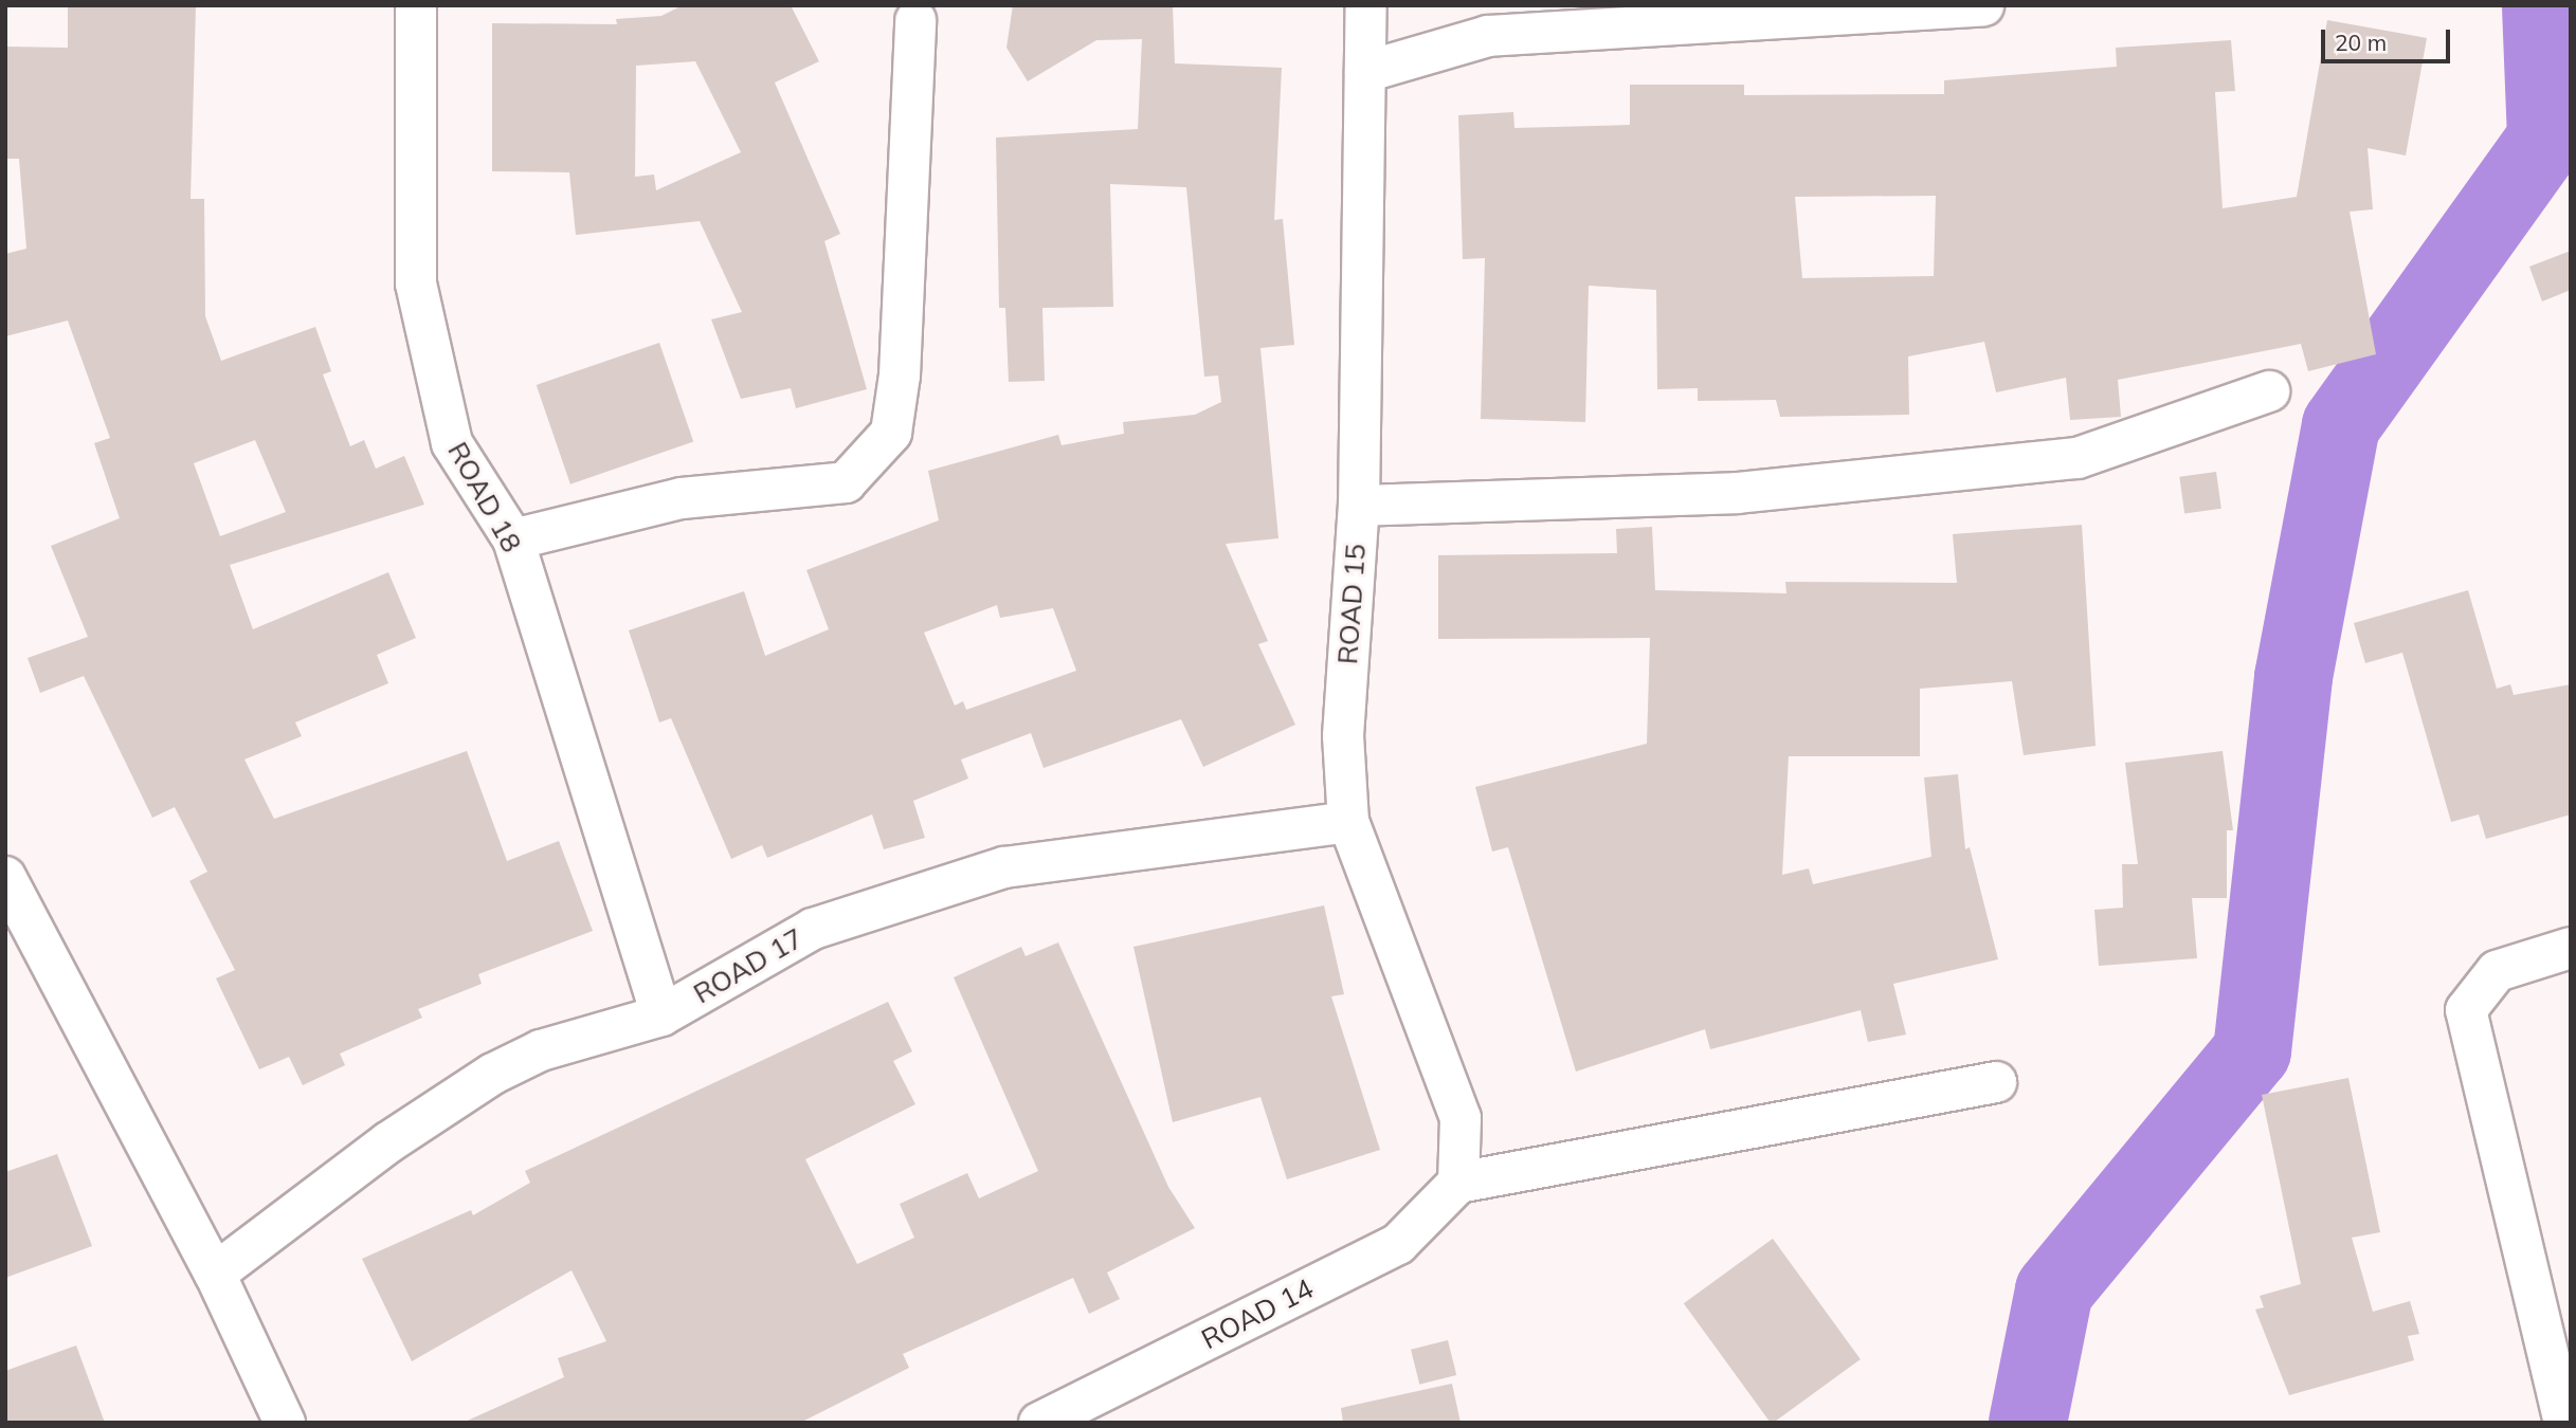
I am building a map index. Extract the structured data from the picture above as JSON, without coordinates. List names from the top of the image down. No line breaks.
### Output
{"streets":{"street":["ROAD 18","ROAD 15","ROAD 17","ROAD 14"]},"crossings":[["ROAD 18","ROAD 17"],["ROAD 15","ROAD 17"],["ROAD 15","ROAD 14"]],"scale_bar":"20 m"}
